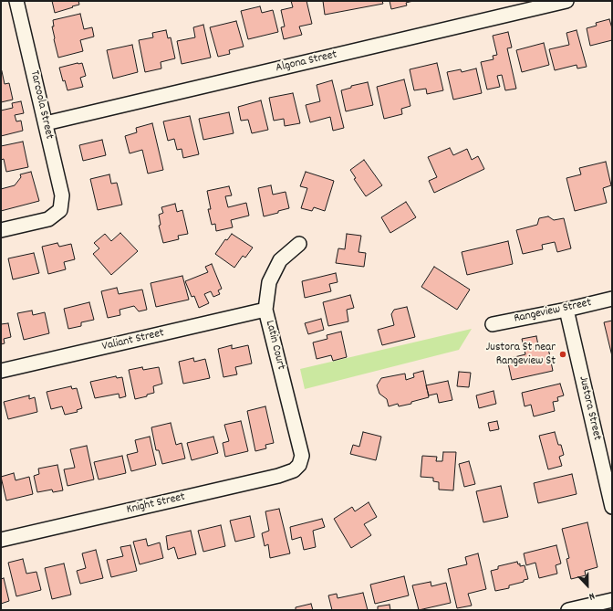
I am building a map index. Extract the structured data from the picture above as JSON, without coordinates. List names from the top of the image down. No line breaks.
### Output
{"streets":{"street":["Algona Street","Tarcoola Street","Rangeview Street","Valiant Street","Latin Court","Justora Street","Knight Street"]},"crossings":[["Algona Street","Tarcoola Street"],["Rangeview Street","Justora Street"],["Valiant Street","Latin Court"],["Latin Court","Knight Street"]],"places":["Justora St near Rangeview St"],"north":"bottom"}
